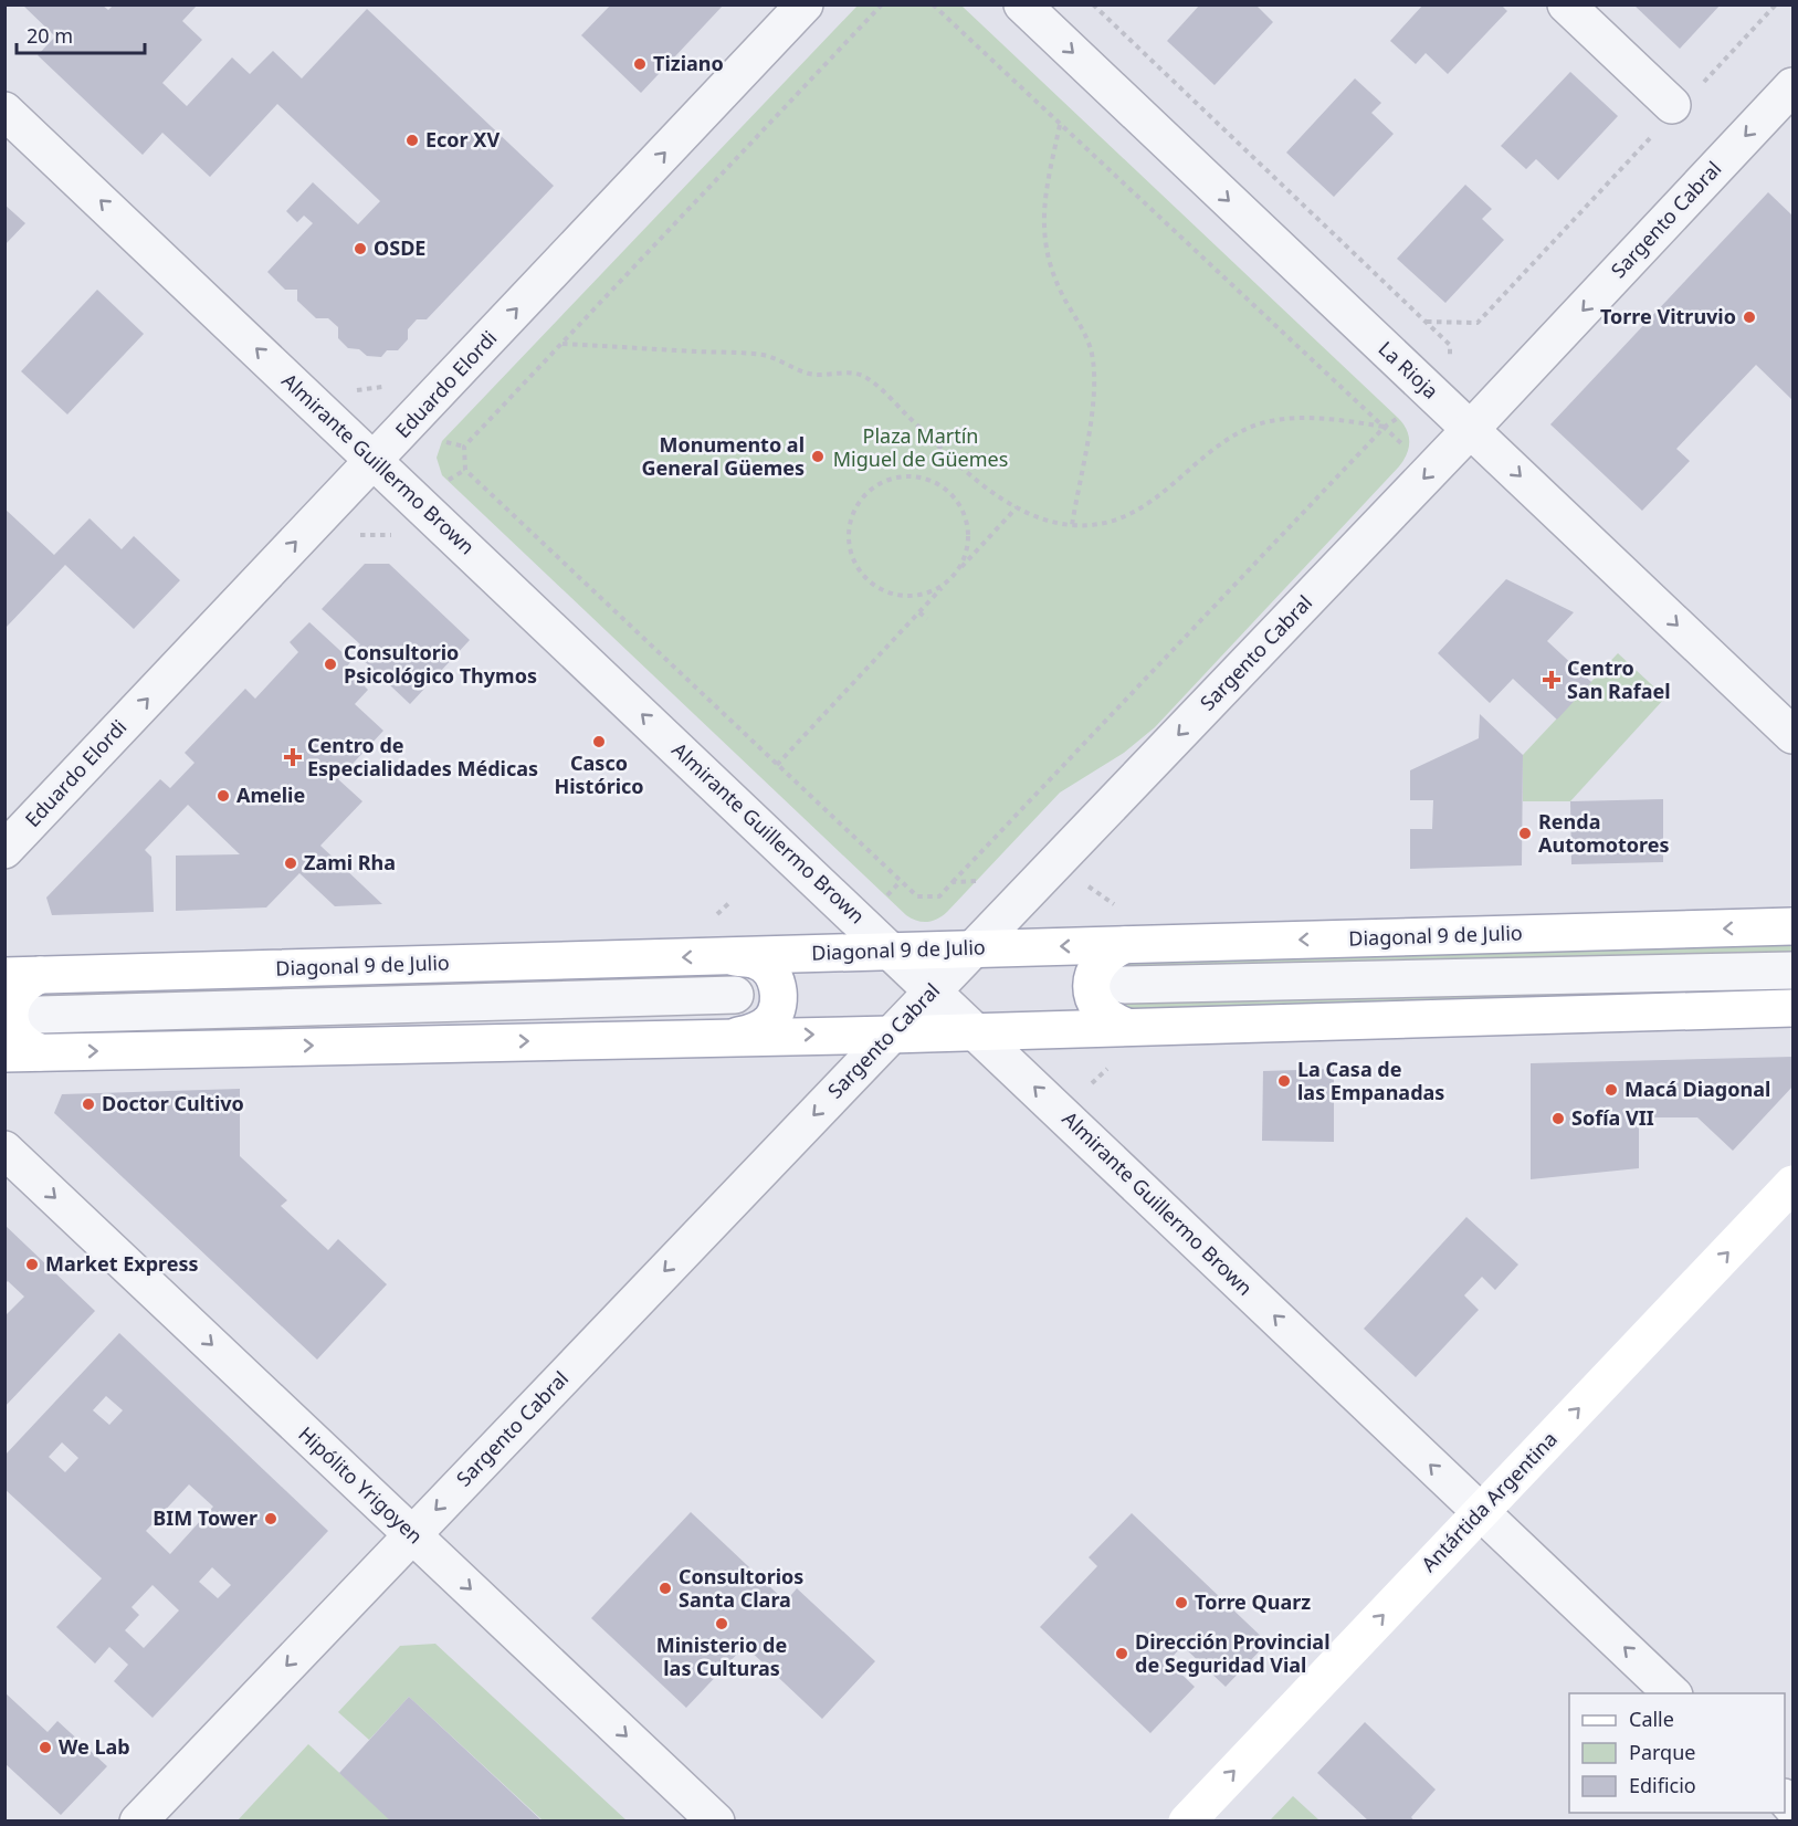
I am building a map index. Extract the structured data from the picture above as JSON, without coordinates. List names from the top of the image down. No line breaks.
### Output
{"streets":{"main road":["Diagonal 9 de Julio","Antártida Argentina"],"street":["Sargento Cabral","La Rioja","Eduardo Elordi","Almirante Guillermo Brown","Hipólito Yrigoyen"]},"crossings":[["Sargento Cabral","La Rioja"],["Sargento Cabral","Almirante Guillermo Brown"],["Sargento Cabral","Diagonal 9 de Julio"],["Sargento Cabral","Hipólito Yrigoyen"],["Eduardo Elordi","Almirante Guillermo Brown"],["Almirante Guillermo Brown","Diagonal 9 de Julio"],["Almirante Guillermo Brown","Antártida Argentina"]],"one_way":["Sargento Cabral","La Rioja","Eduardo Elordi","Almirante Guillermo Brown","Hipólito Yrigoyen","Antártida Argentina"],"parks":["Plaza Martín Miguel de Güemes"],"places":{"other":["Tiziano","Ecor XV","OSDE","Torre Vitruvio","Monumento al General Güemes","Consultorio Psicológico Thymos","Casco Histórico","Amelie","Renda Automotores","Zami Rha","La Casa de las Empanadas","Macá Diagonal","Doctor Cultivo","Sofía VII","Market Express","BIM Tower","Consultorios Santa Clara","Torre Quarz","Ministerio de las Culturas","Dirección Provincial de Seguridad Vial","We Lab"],"health":["Centro San Rafael","Centro de Especialidades Médicas"]},"legend":["Calle","Parque","Edificio"],"scale_bar":"20 m"}
